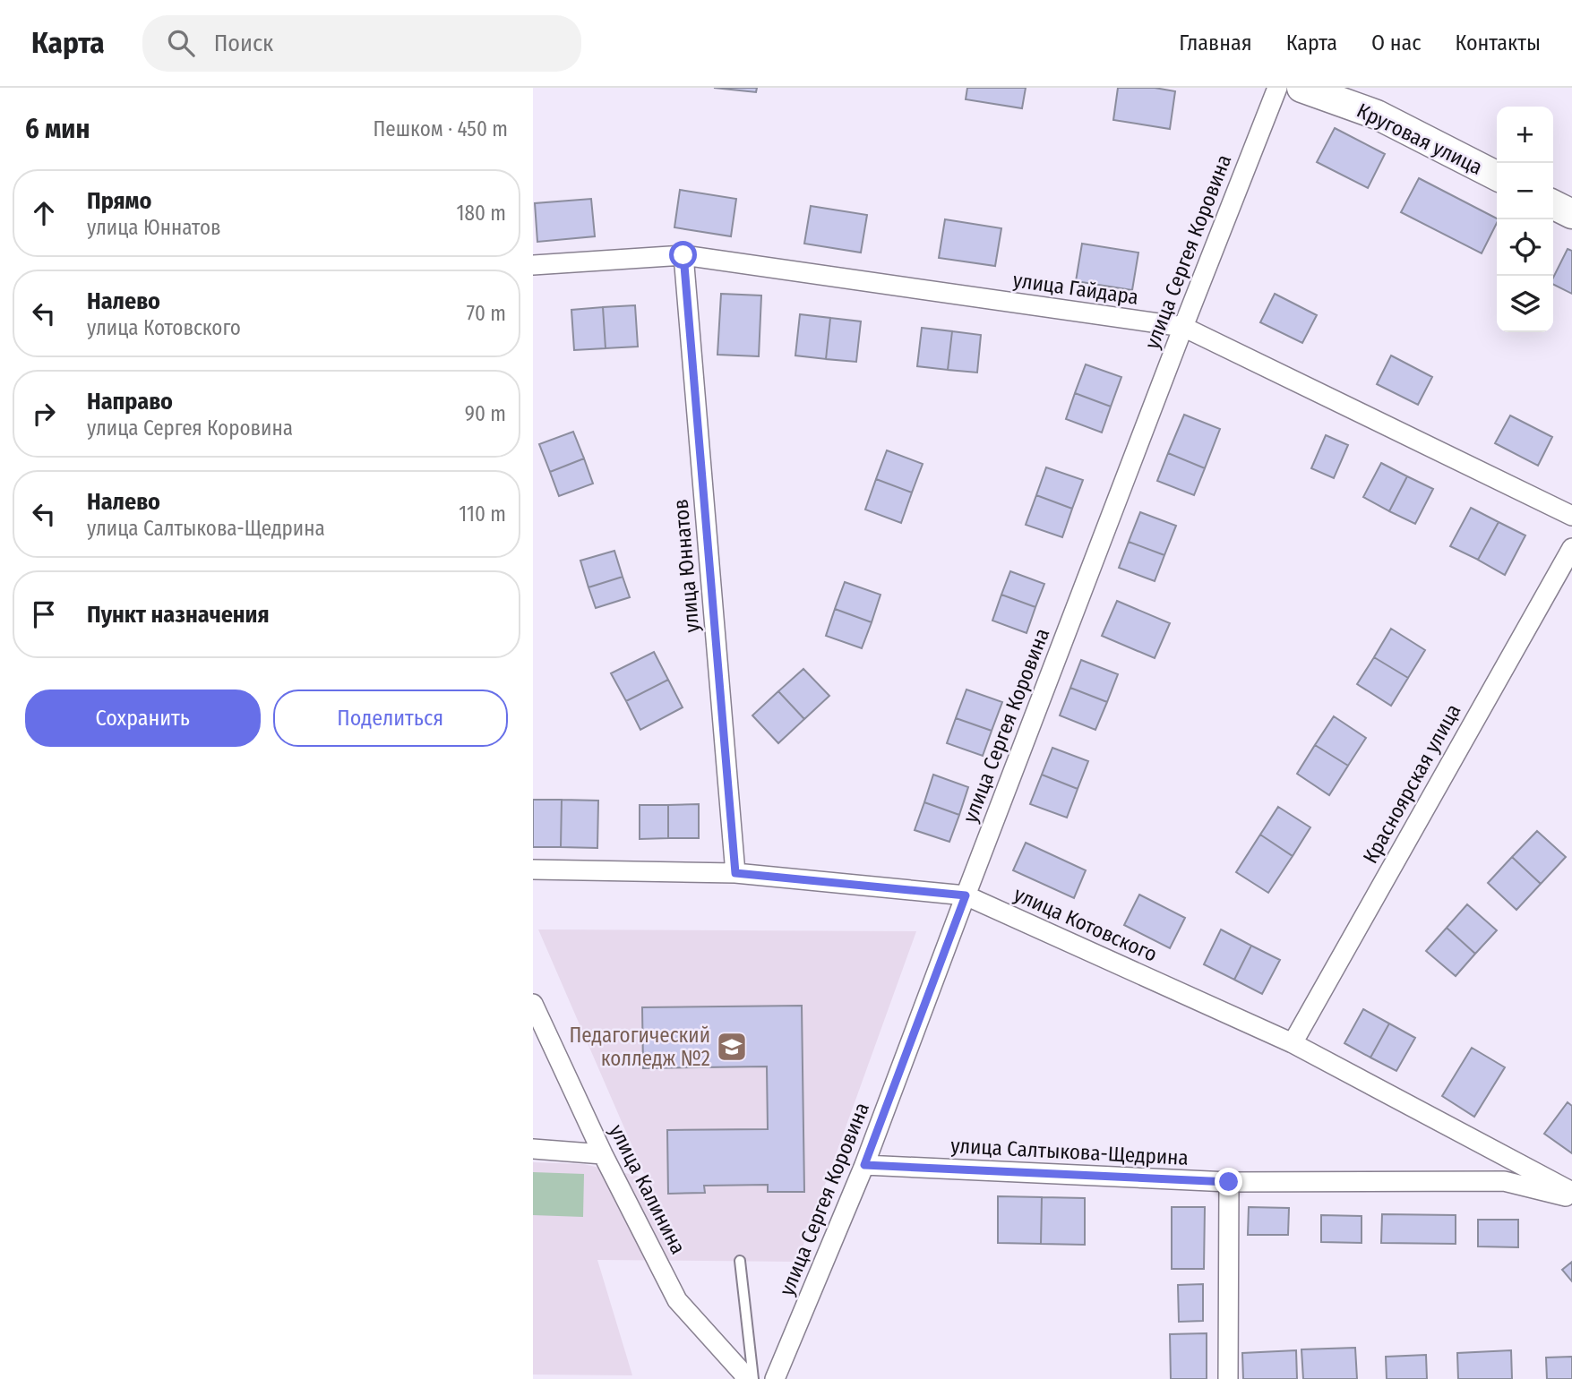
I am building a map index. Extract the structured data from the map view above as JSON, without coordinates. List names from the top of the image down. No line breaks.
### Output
{"streets":{"street":["Круговая улица","улица Сергея Коровина","улица Гайдара","улица Юннатов","Красноярская улица","улица Котовского","улица Салтыкова-Щедрина","улица Калинина"]},"crossings":[["улица Сергея Коровина","улица Гайдара"],["улица Сергея Коровина","улица Котовского"],["улица Сергея Коровина","улица Салтыкова-Щедрина"],["улица Гайдара","улица Юннатов"],["улица Юннатов","улица Котовского"],["Красноярская улица","улица Котовского"]],"places":{"school or university":["Педагогический колледж №2"]},"page":{"header":"Карта","search":"Поиск","nav":["Главная","Карта","О нас","Контакты"],"heading":["6 мин","Пешком · 450 m"],"map_buttons":["+","−"],"list":[["Прямо","улица Юннатов","180 m"],["Налево","улица Котовского","70 m"],["Направо","улица Сергея Коровина","90 m"],["Налево","улица Салтыкова-Щедрина","110 m"],"Пункт назначения"],"buttons":["Сохранить","Поделиться"]}}
